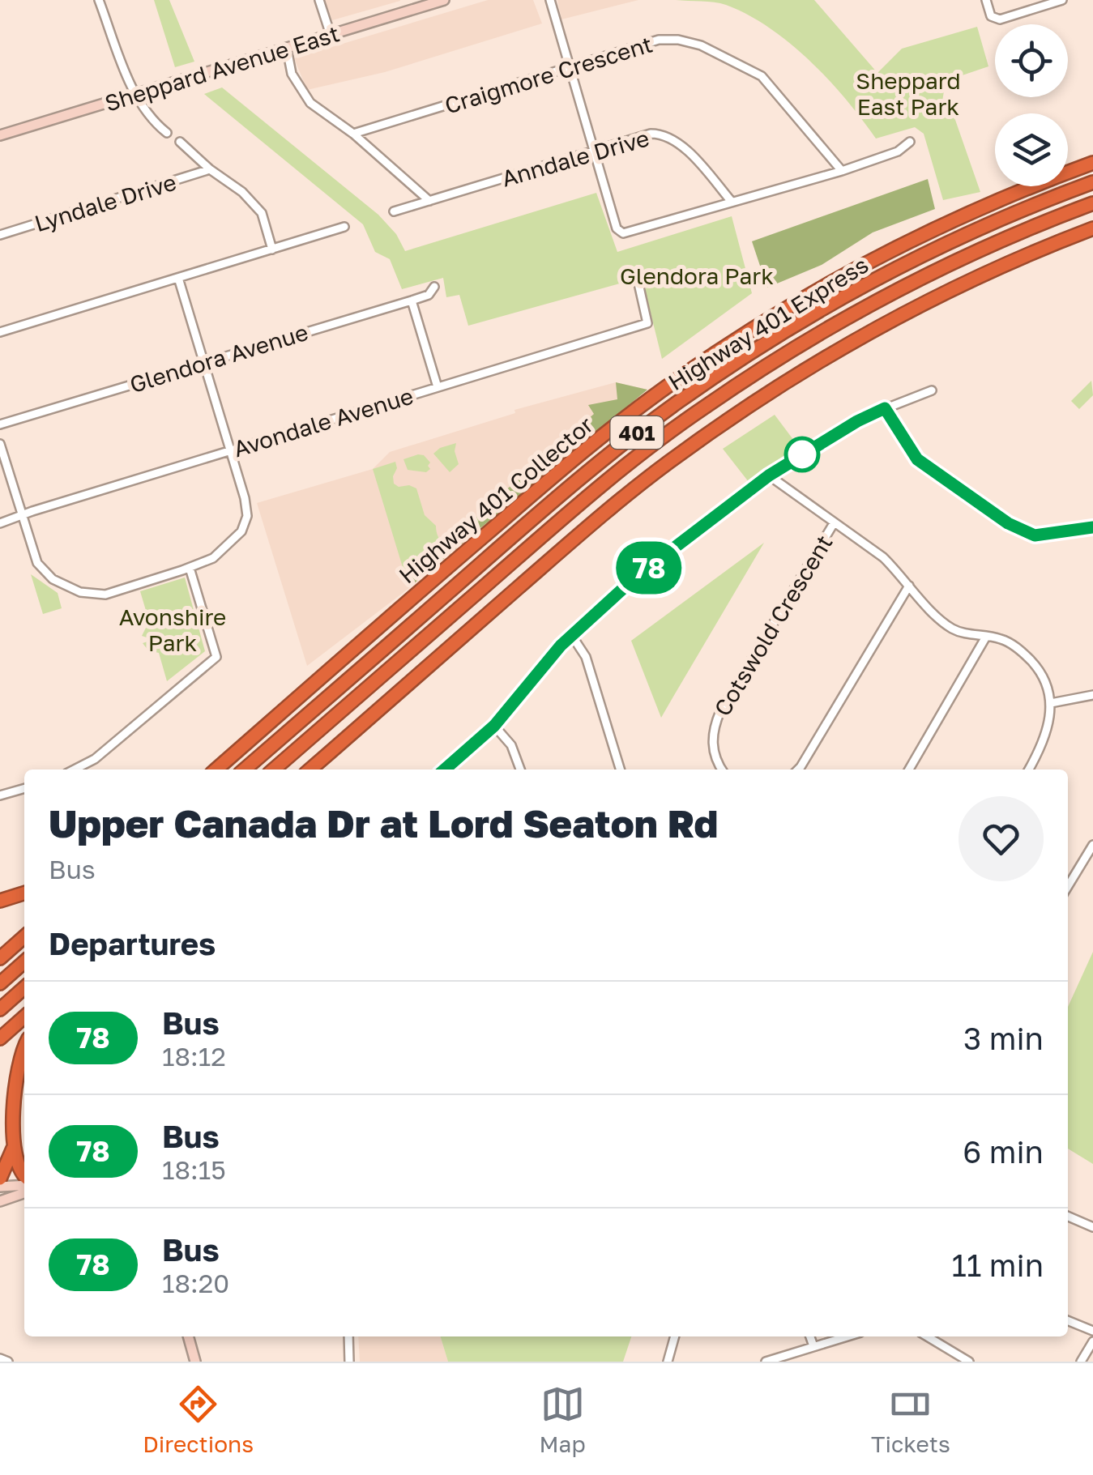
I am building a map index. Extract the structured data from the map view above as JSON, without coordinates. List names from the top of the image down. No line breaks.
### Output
{"streets":{"highway":["Highway 401 Express","401","Highway 401 Collector"],"main road":["Sheppard Avenue East"],"street":["Craigmore Crescent","Anndale Drive","Lyndale Drive","Glendora Avenue","Avondale Avenue","Cotswold Crescent"]},"parks":["Sheppard East Park","Glendora Park","Avonshire Park"],"lines":["bus line 78"],"page":{"on_map":"78","heading":[["Upper Canada Dr at Lord Seaton Rd","Bus"],"Departures"],"list":[{"mark":"78","name":"Bus","note":"18:12","value":"3 min"},{"mark":"78","name":"Bus","note":"18:15","value":"6 min"},{"mark":"78","name":"Bus","note":"18:20","value":"11 min"}],"tabs":["Directions","Map","Tickets"]}}
